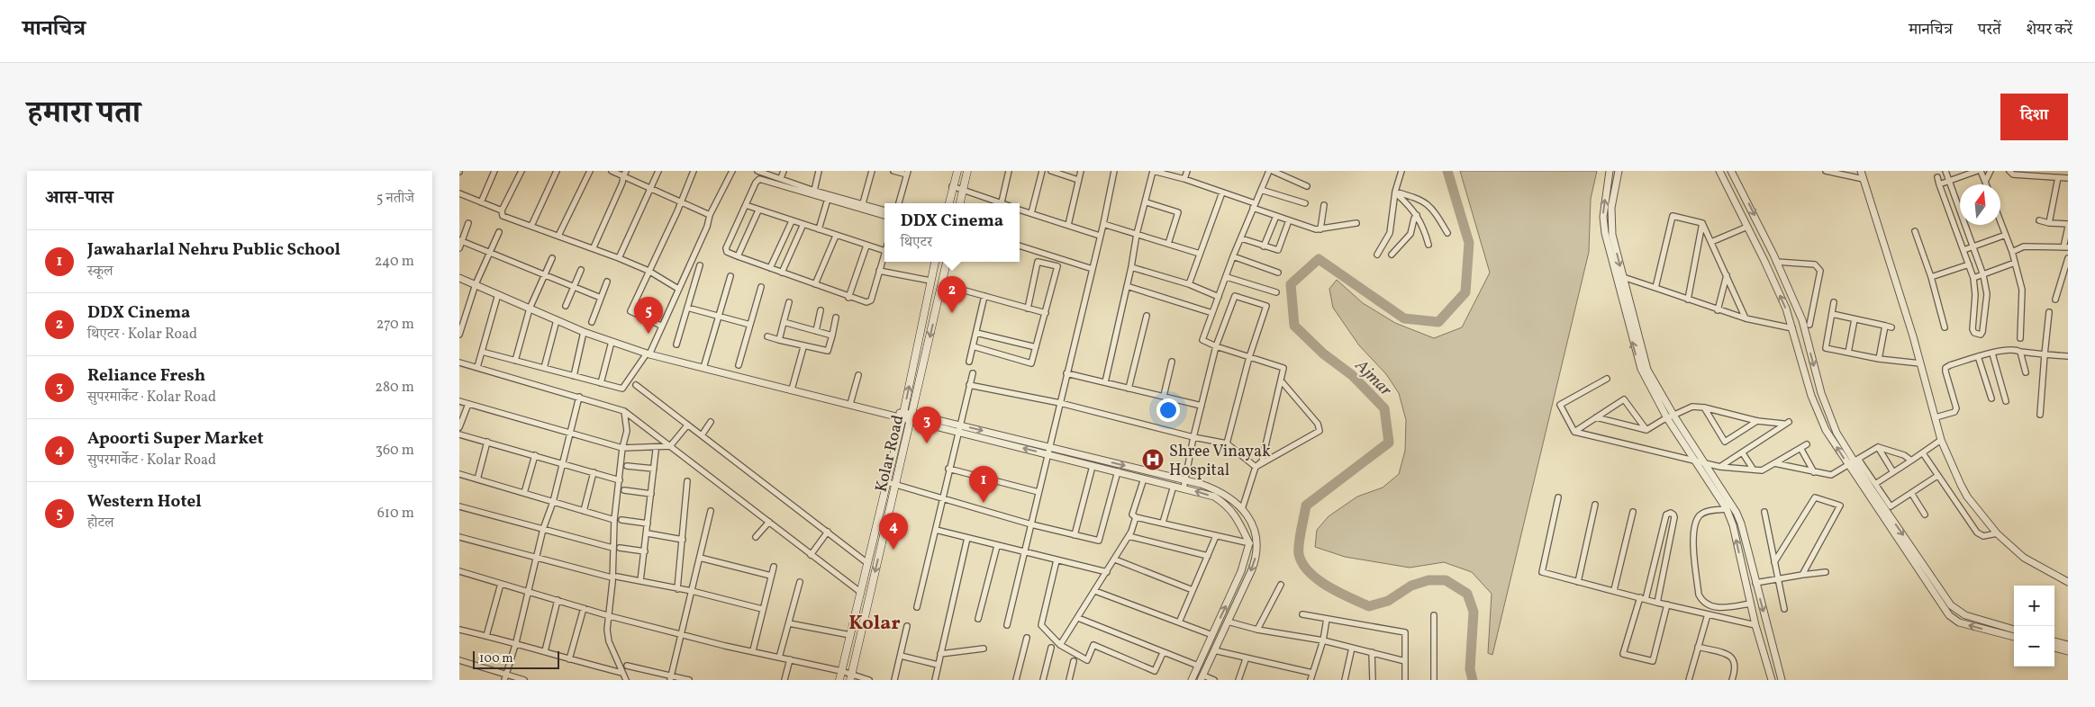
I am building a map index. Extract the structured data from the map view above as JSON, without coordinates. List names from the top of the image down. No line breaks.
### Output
{"streets":{"main road":["Kolar Road"]},"districts":["Kolar"],"water":["Ajmar"],"places":{"hospital":["Shree Vinayak Hospital"]},"scale_bar":"100 m","north":"top","page":{"header":"मानचित्र","nav":["मानचित्र","परतें","शेयर करें"],"title":"हमारा पता","buttons":"दिशा","heading":["आस-पास","5 नतीजे"],"popup":["DDX Cinema","थिएटर"],"list":[{"mark":"1","name":"Jawaharlal Nehru Public School","note":"स्कूल","value":"240 m"},{"mark":"2","name":"DDX Cinema","note":"थिएटर · Kolar Road","value":"270 m"},{"mark":"3","name":"Reliance Fresh","note":"सुपरमार्केट · Kolar Road","value":"280 m"},{"mark":"4","name":"Apoorti Super Market","note":"सुपरमार्केट · Kolar Road","value":"360 m"},{"mark":"5","name":"Western Hotel","note":"होटल","value":"610 m"}],"pins":["2","5","3","1","4"],"map_buttons":["+","−"],"scale":"100 m"}}
